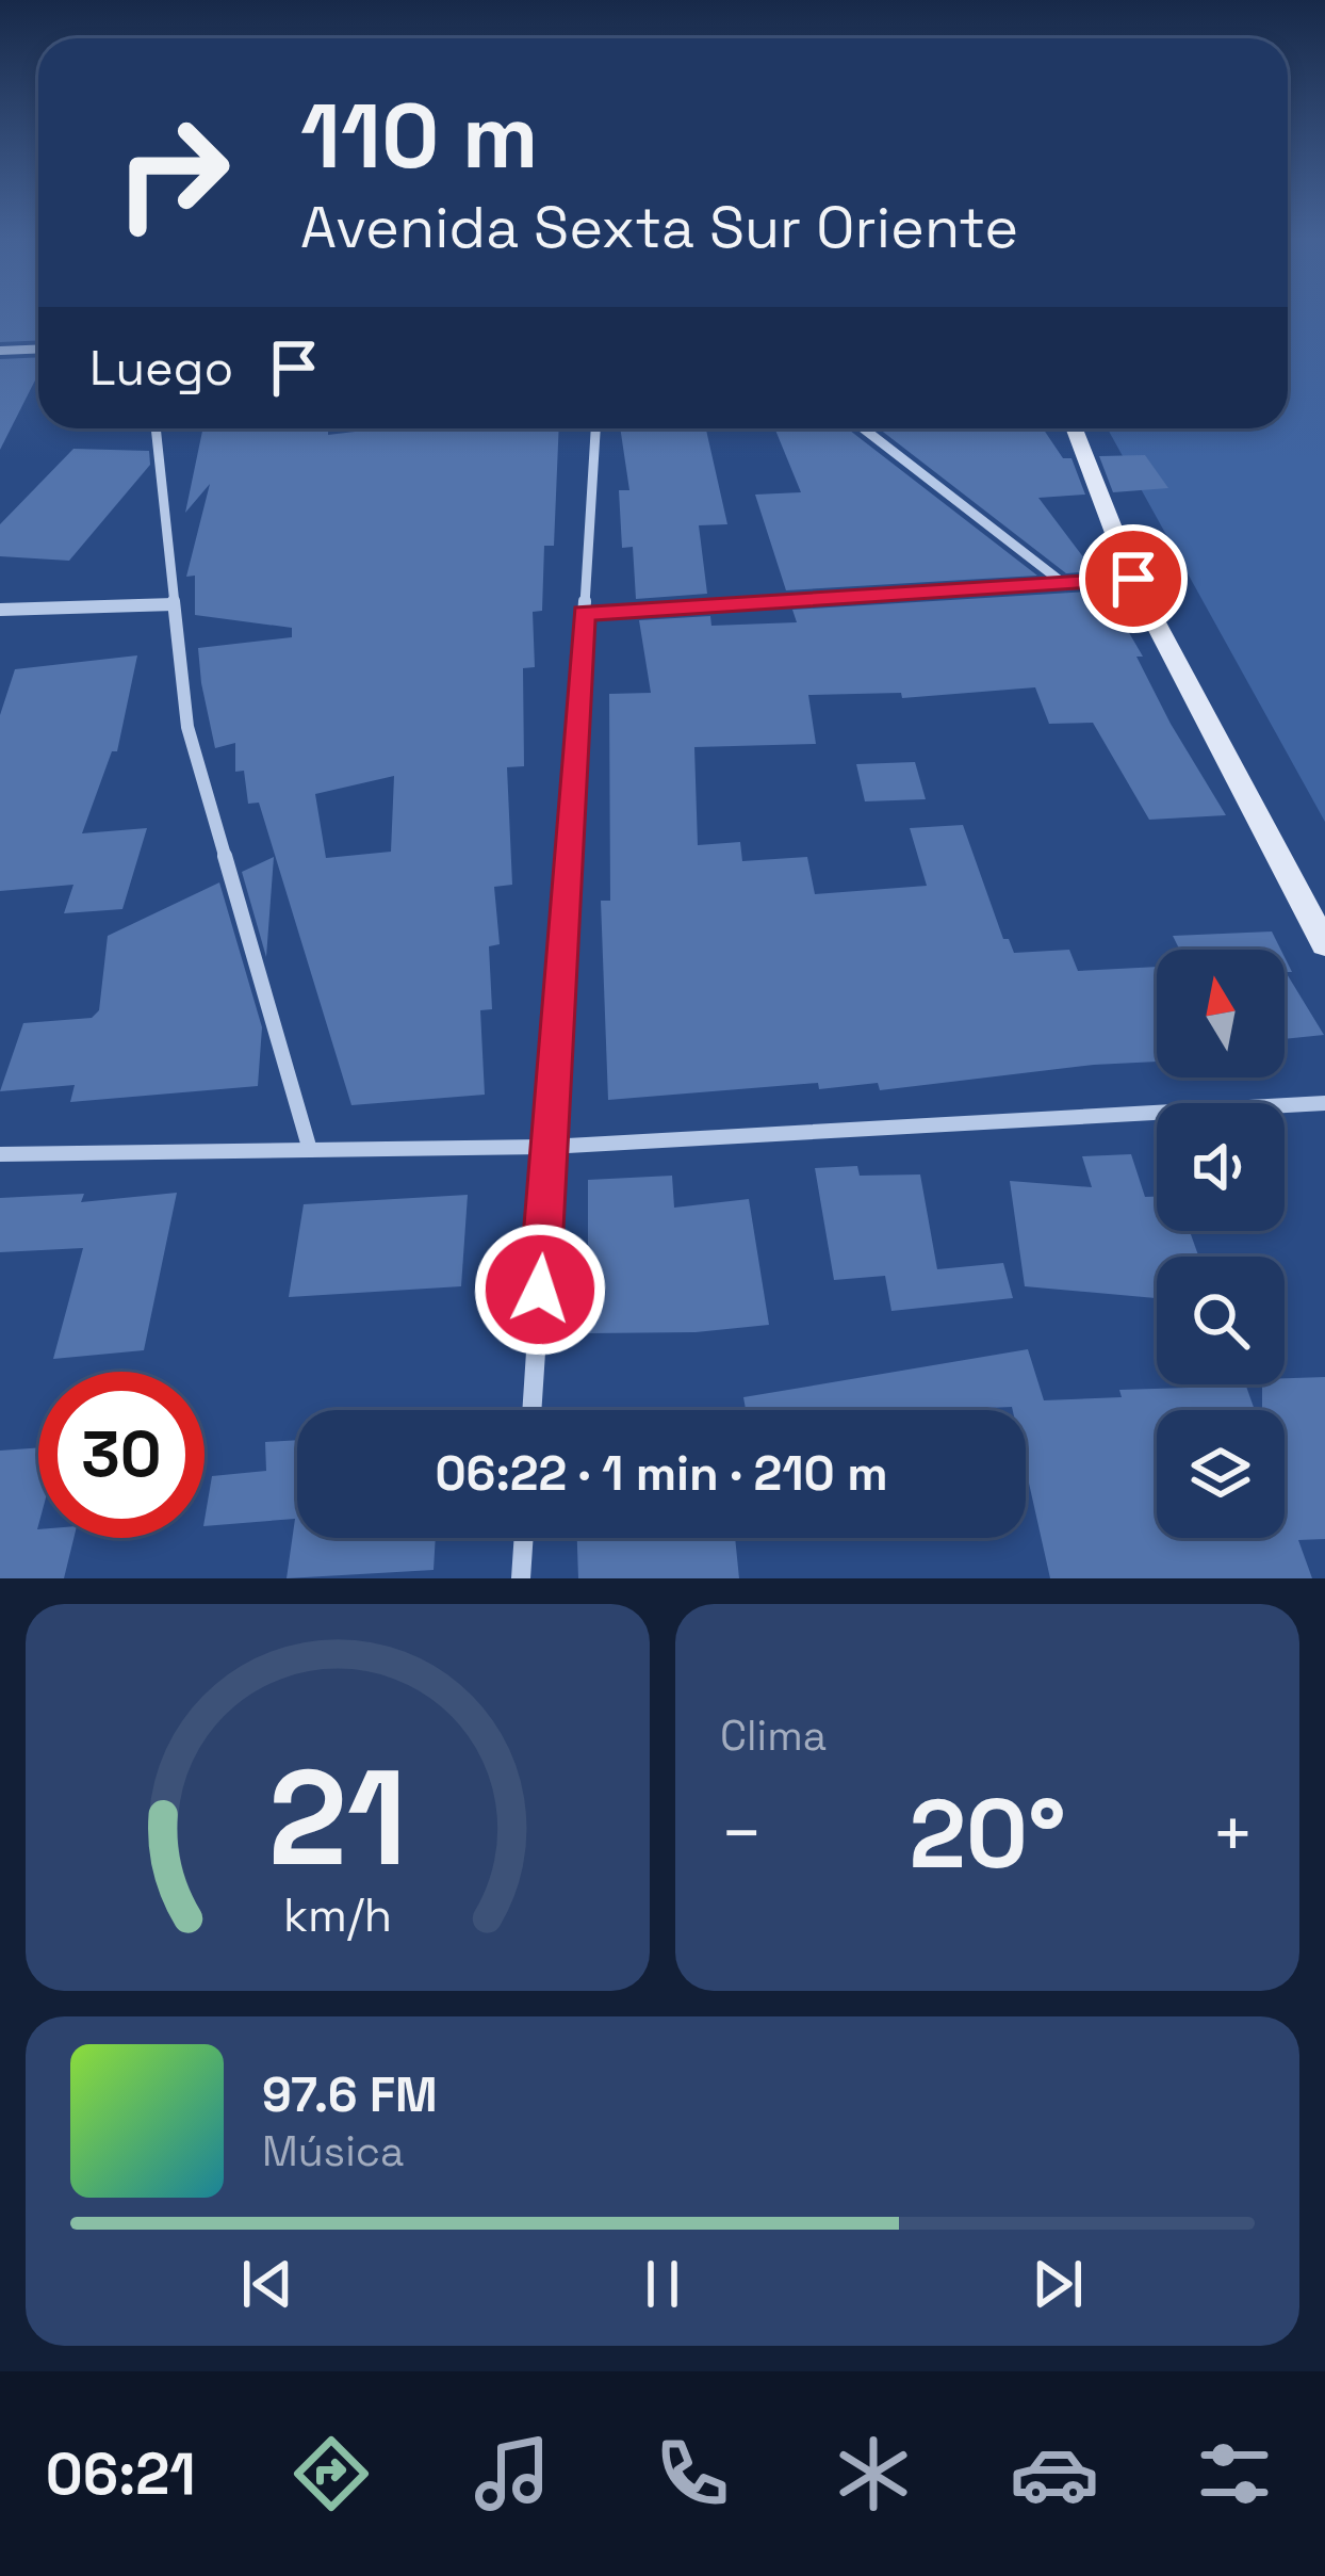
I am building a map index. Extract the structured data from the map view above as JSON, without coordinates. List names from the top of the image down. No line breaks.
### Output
{"north":"top","page":{"turn":["110 m","Avenida Sexta Sur Oriente"],"then":"Luego","limit":"30","trip":"06:22 · 1 min · 210 m","tile":"Clima","heat":["−","20°","+"],"song":["97.6 FM","Música"],"tabs":"06:21","gauge":["21","km/h"]}}
